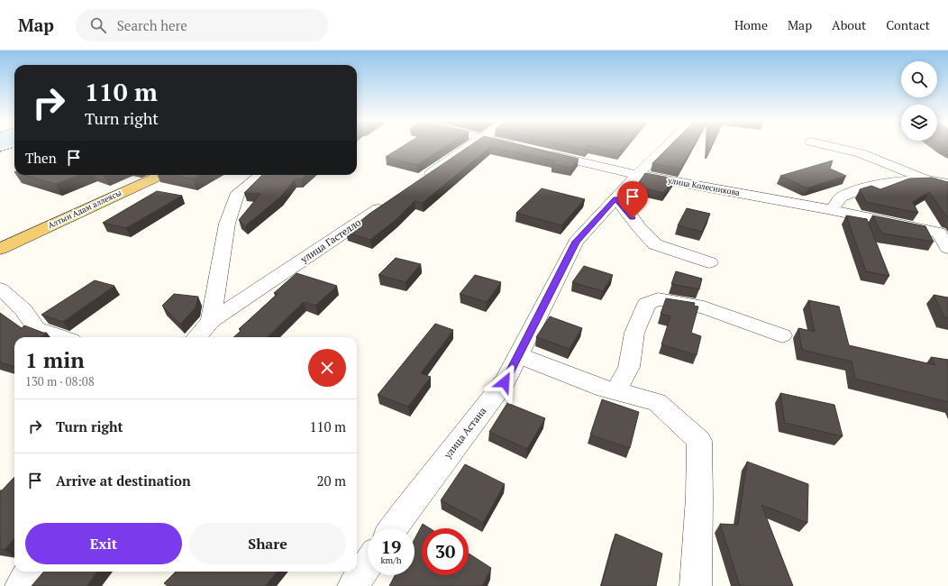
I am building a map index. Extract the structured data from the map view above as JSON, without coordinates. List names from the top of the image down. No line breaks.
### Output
{"streets":{"main road":["Алтын Адам аллеясы"],"street":["улица Колесникова","улица Гастелло","улица Астана"]},"crossings":[["улица Колесникова","улица Астана"]],"page":{"header":"Map","search":"Search here","nav":["Home","Map","About","Contact"],"turn":["110 m","Turn right"],"then":"Then","heading":["1 min","130 m · 08:08"],"list":[{"name":"Turn right","value":"110 m"},{"name":"Arrive at destination","value":"20 m"}],"buttons":["Exit","Share"],"speed":"19 km/h","limit":"30"}}
